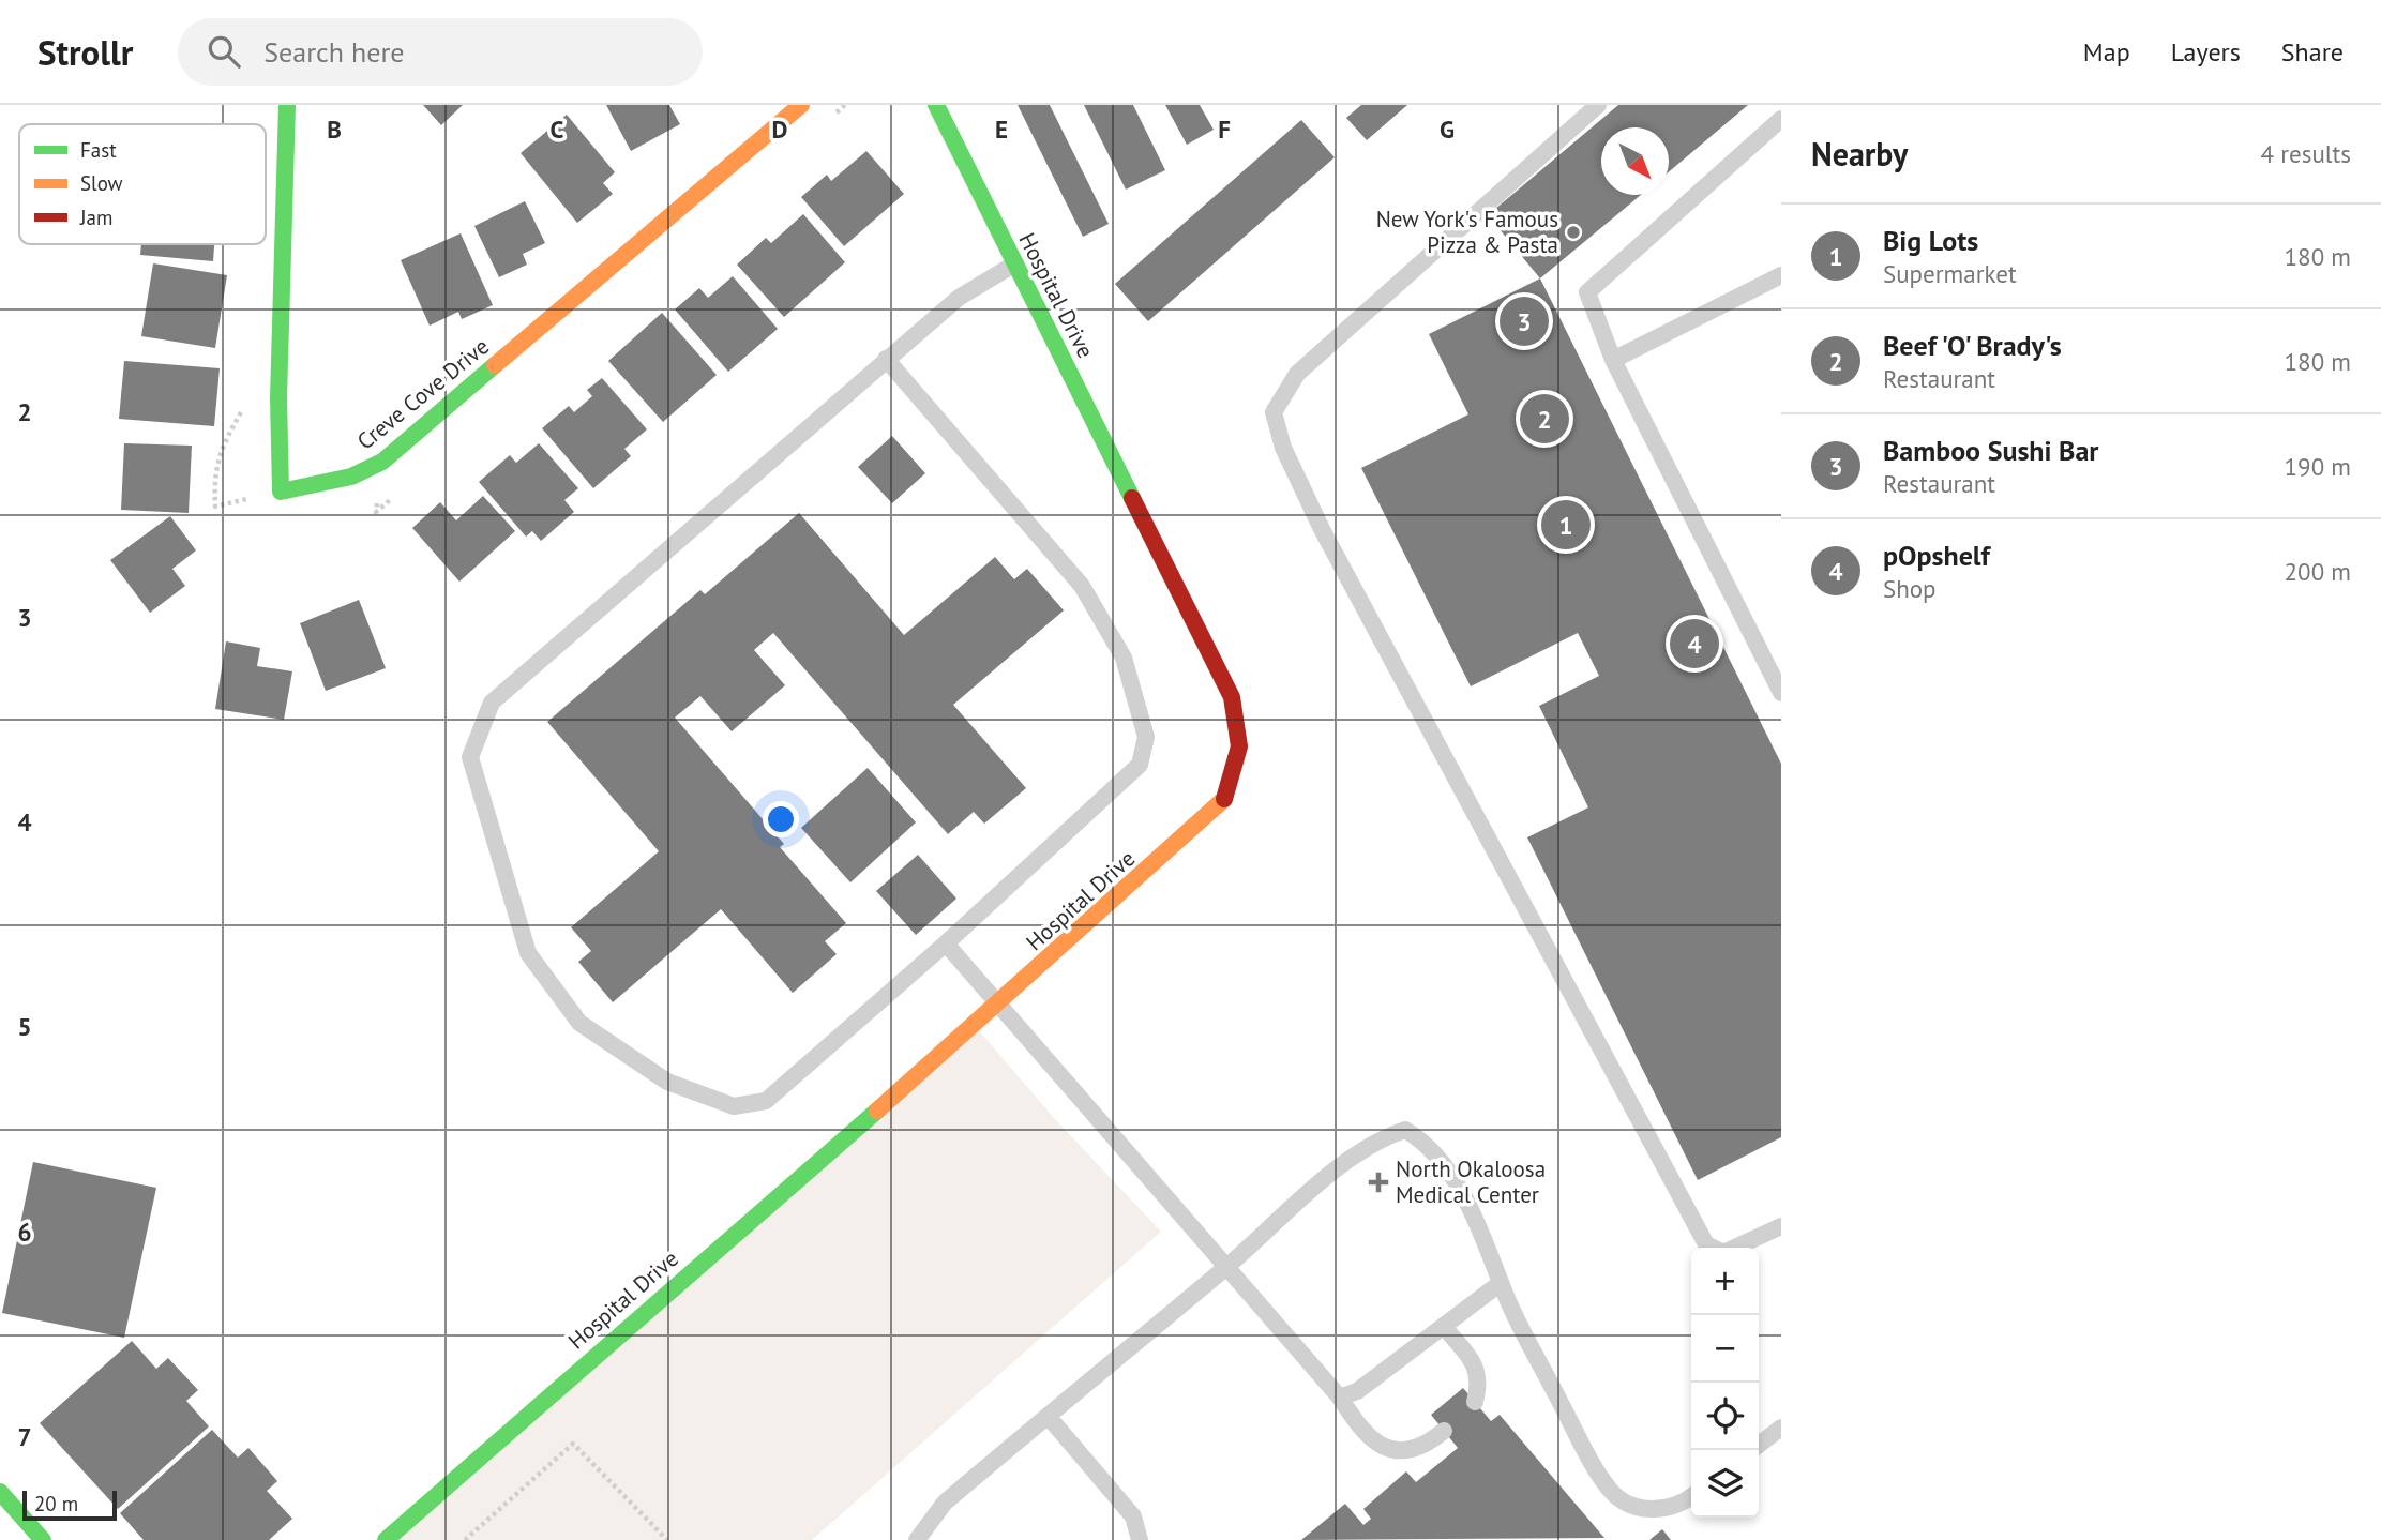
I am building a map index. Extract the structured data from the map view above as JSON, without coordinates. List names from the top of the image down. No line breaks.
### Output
{"streets":{"street":["Hospital Drive","Creve Cove Drive"]},"places":{"other":["New York's Famous Pizza & Pasta"],"health":["North Okaloosa Medical Center"]},"legend":["Fast","Slow","Jam"],"scale_bar":"20 m","north":"bottom right","page":{"header":"Strollr","search":"Search here","nav":["Map","Layers","Share"],"heading":["Nearby","4 results"],"list":[{"mark":"1","name":"Big Lots","note":"Supermarket","value":"180 m"},{"mark":"2","name":"Beef 'O' Brady's","note":"Restaurant","value":"180 m"},{"mark":"3","name":"Bamboo Sushi Bar","note":"Restaurant","value":"190 m"},{"mark":"4","name":"pOpshelf","note":"Shop","value":"200 m"}],"pins":["3","2","1","4"],"map_buttons":["+","−"],"scale":"20 m"},"grid":{"columns":["B","C","D","E","F","G"],"rows":["2","3","4","5","6","7"]}}
